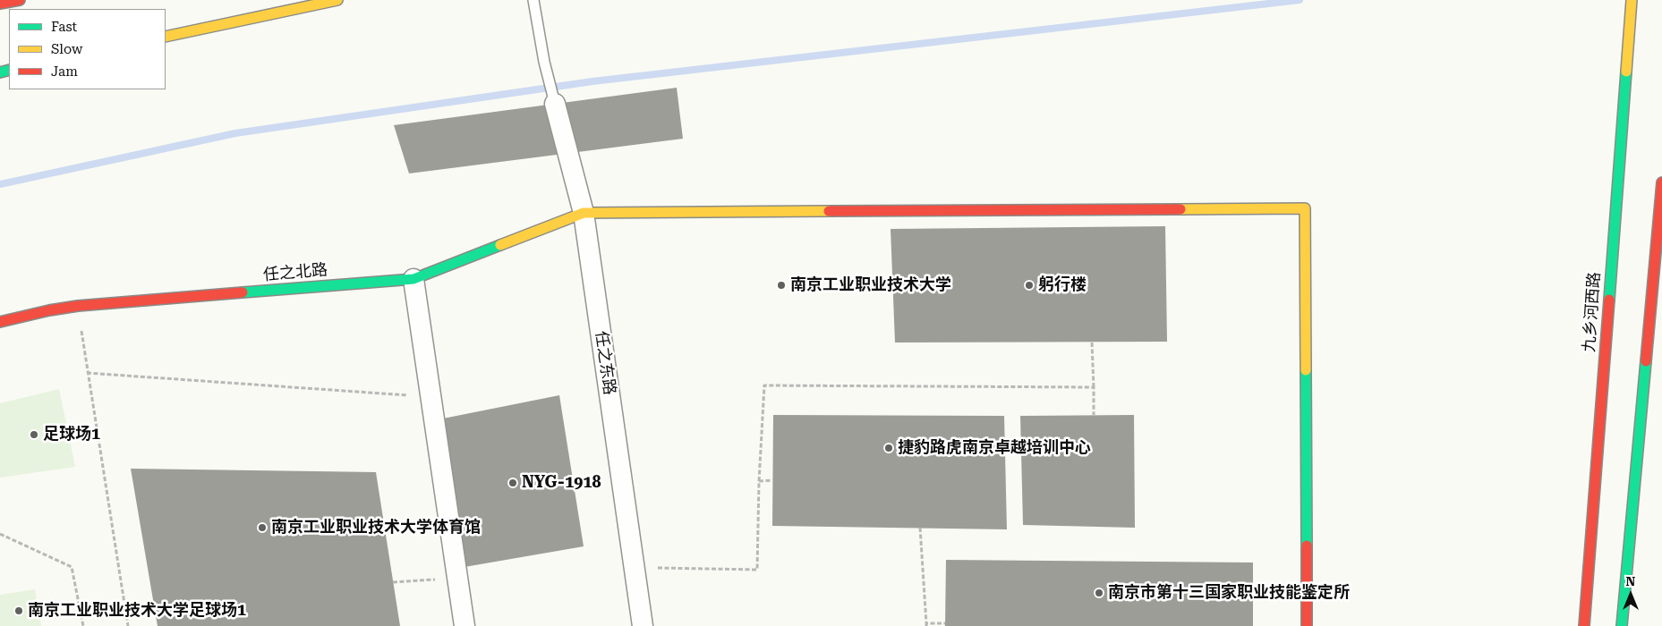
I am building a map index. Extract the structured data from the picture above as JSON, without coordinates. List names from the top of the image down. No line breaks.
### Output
{"streets":{"street":["任之北路","九乡河西路","任之东路"]},"crossings":[["任之北路","任之东路"]],"places":["南京工业职业技术大学","躬行楼","足球场1","捷豹路虎南京卓越培训中心","NYG-1918","南京工业职业技术大学体育馆","南京市第十三国家职业技能鉴定所","南京工业职业技术大学足球场1"],"legend":["Fast","Slow","Jam"],"north":"top"}
